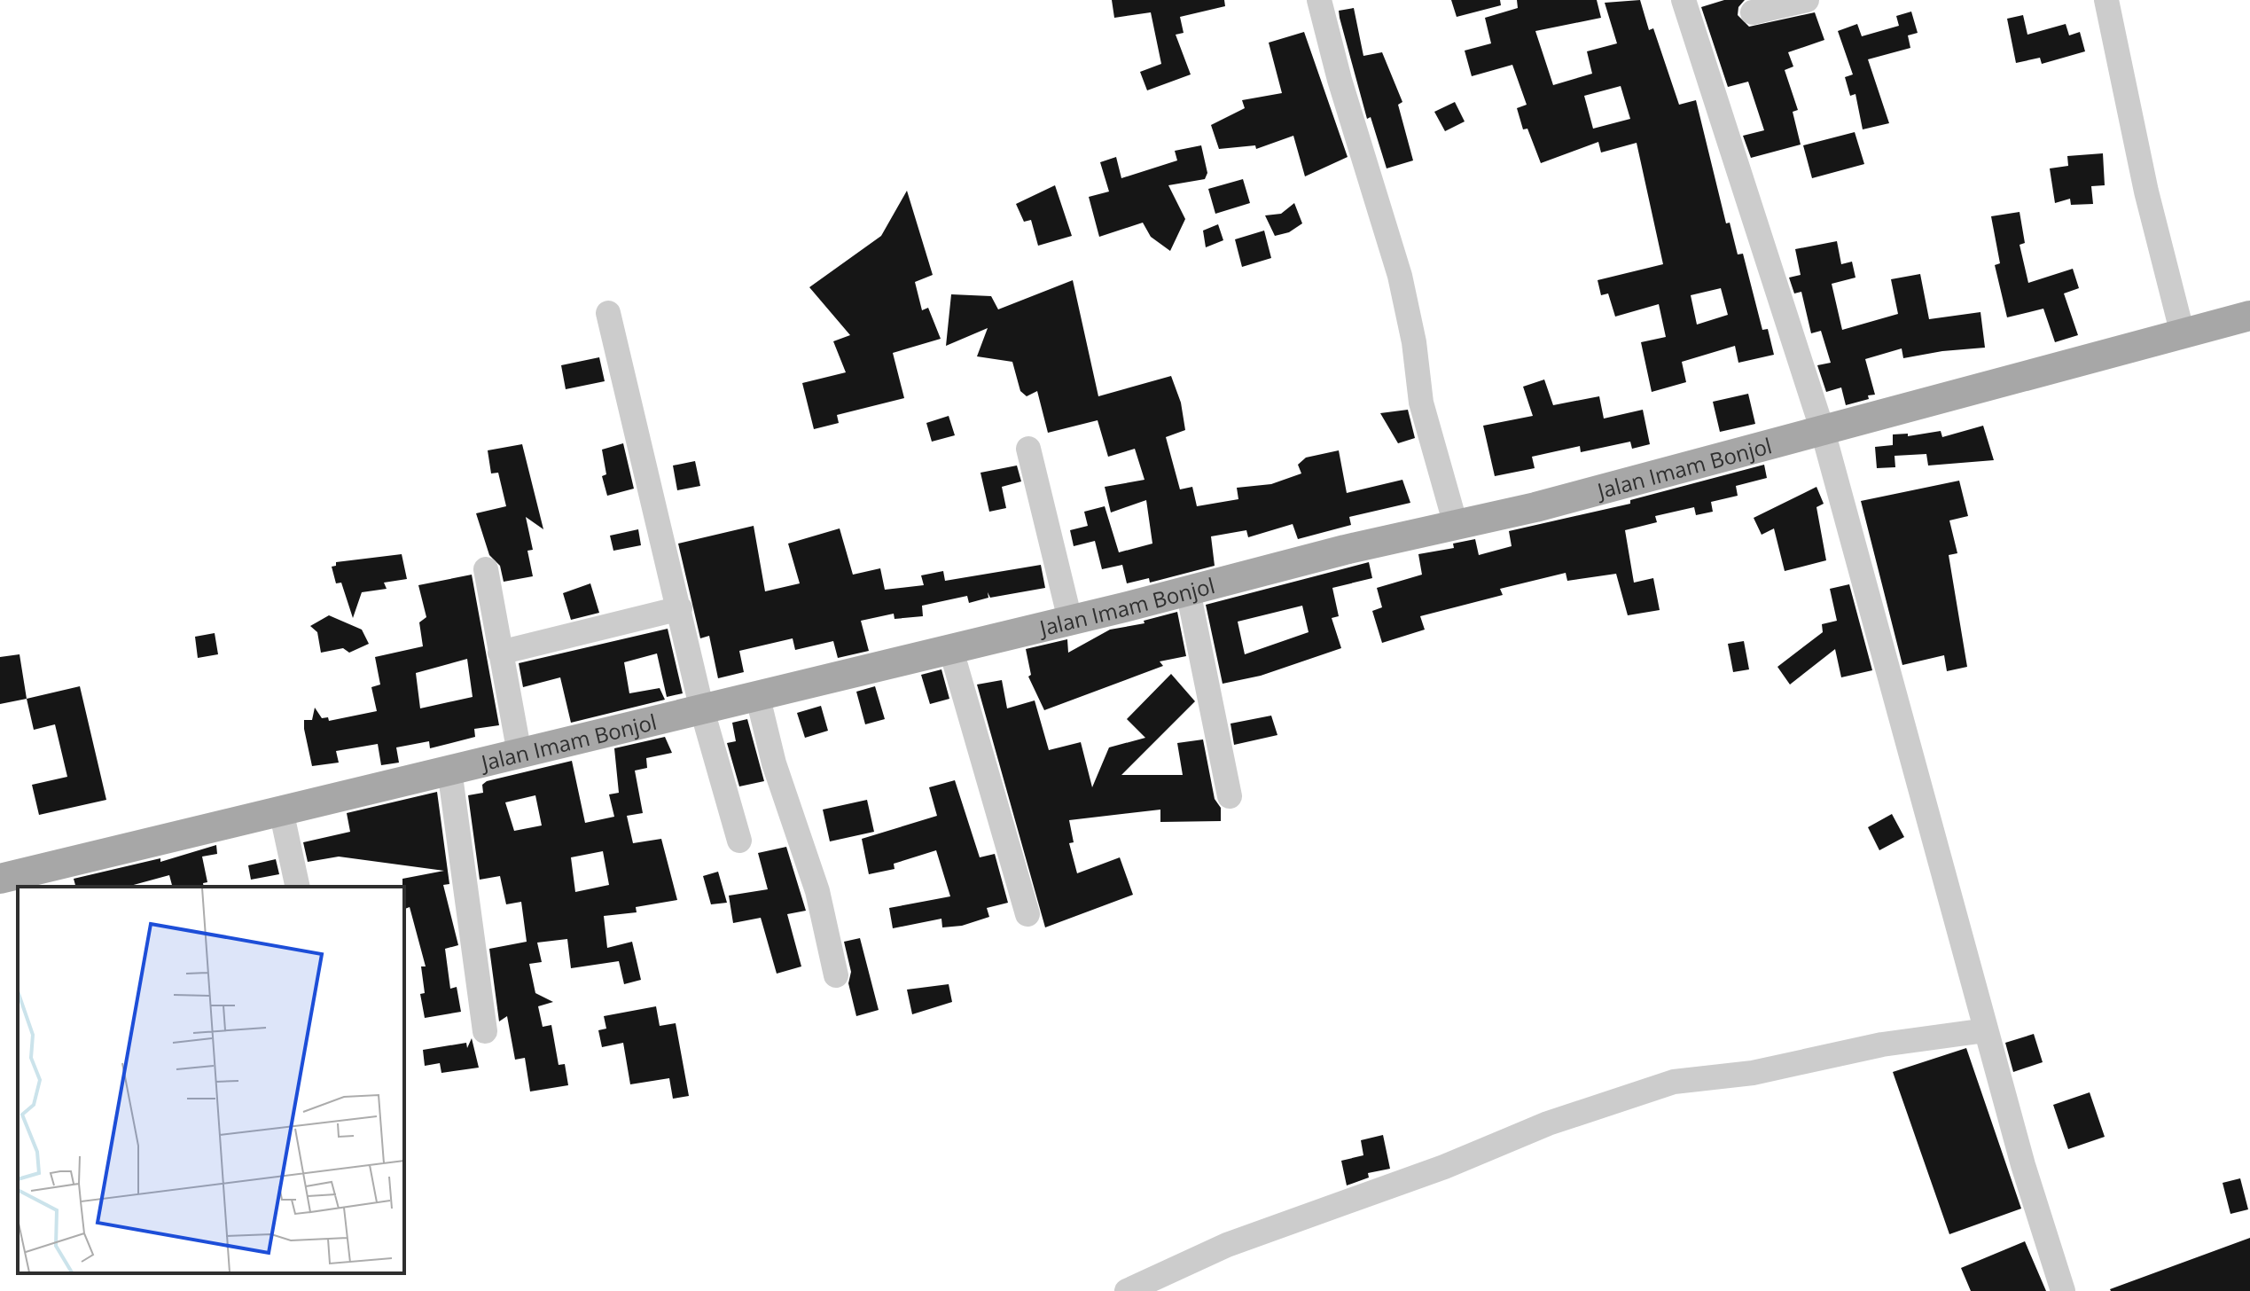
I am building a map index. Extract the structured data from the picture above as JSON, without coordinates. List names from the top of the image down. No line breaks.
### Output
{"streets":{"main road":["Jalan Imam Bonjol"]}}
